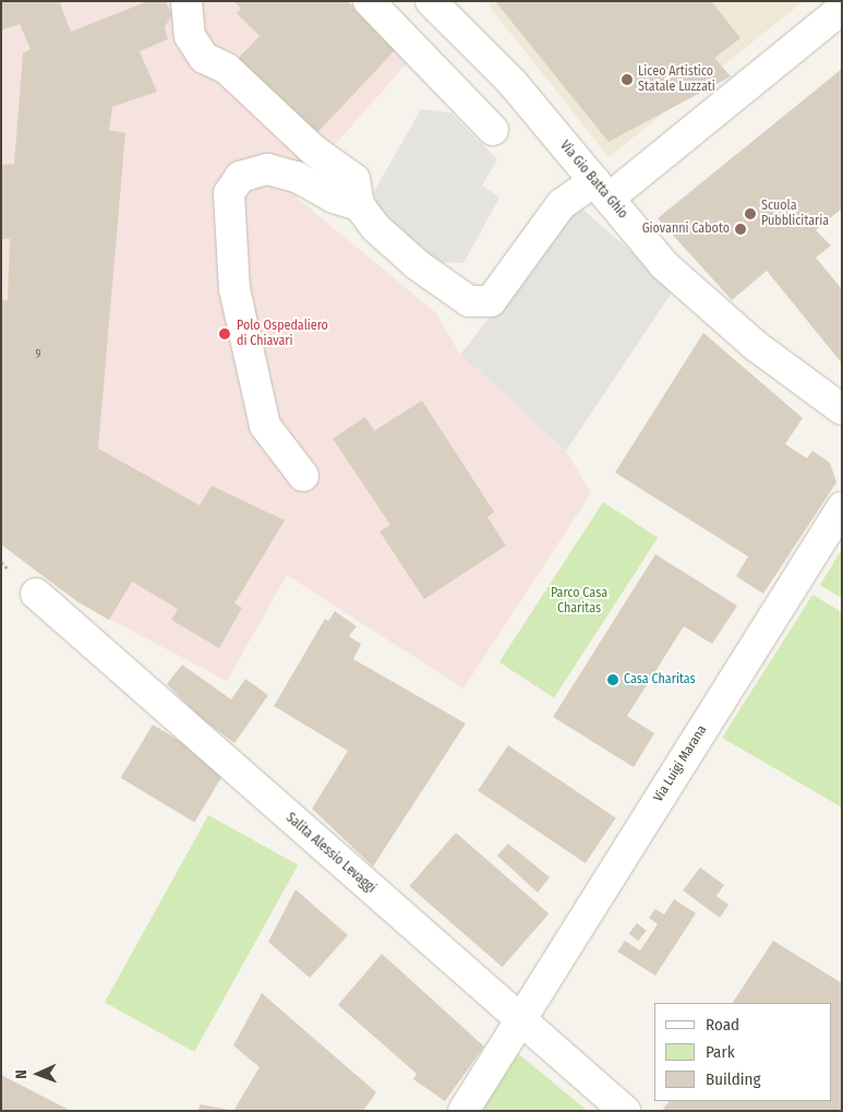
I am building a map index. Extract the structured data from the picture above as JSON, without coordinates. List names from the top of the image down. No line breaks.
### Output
{"streets":{"street":["Via Gio Batta Ghio","Via Luigi Marana","Salita Alessio Levaggi"]},"crossings":[["Via Luigi Marana","Salita Alessio Levaggi"]],"parks":["Parco Casa Charitas"],"places":["Liceo Artistico Statale Luzzati","Scuola Pubblicitaria","Giovanni Caboto","Polo Ospedaliero di Chiavari","Casa Charitas"],"house_numbers":["9"],"legend":["Road","Park","Building"],"north":"left"}
